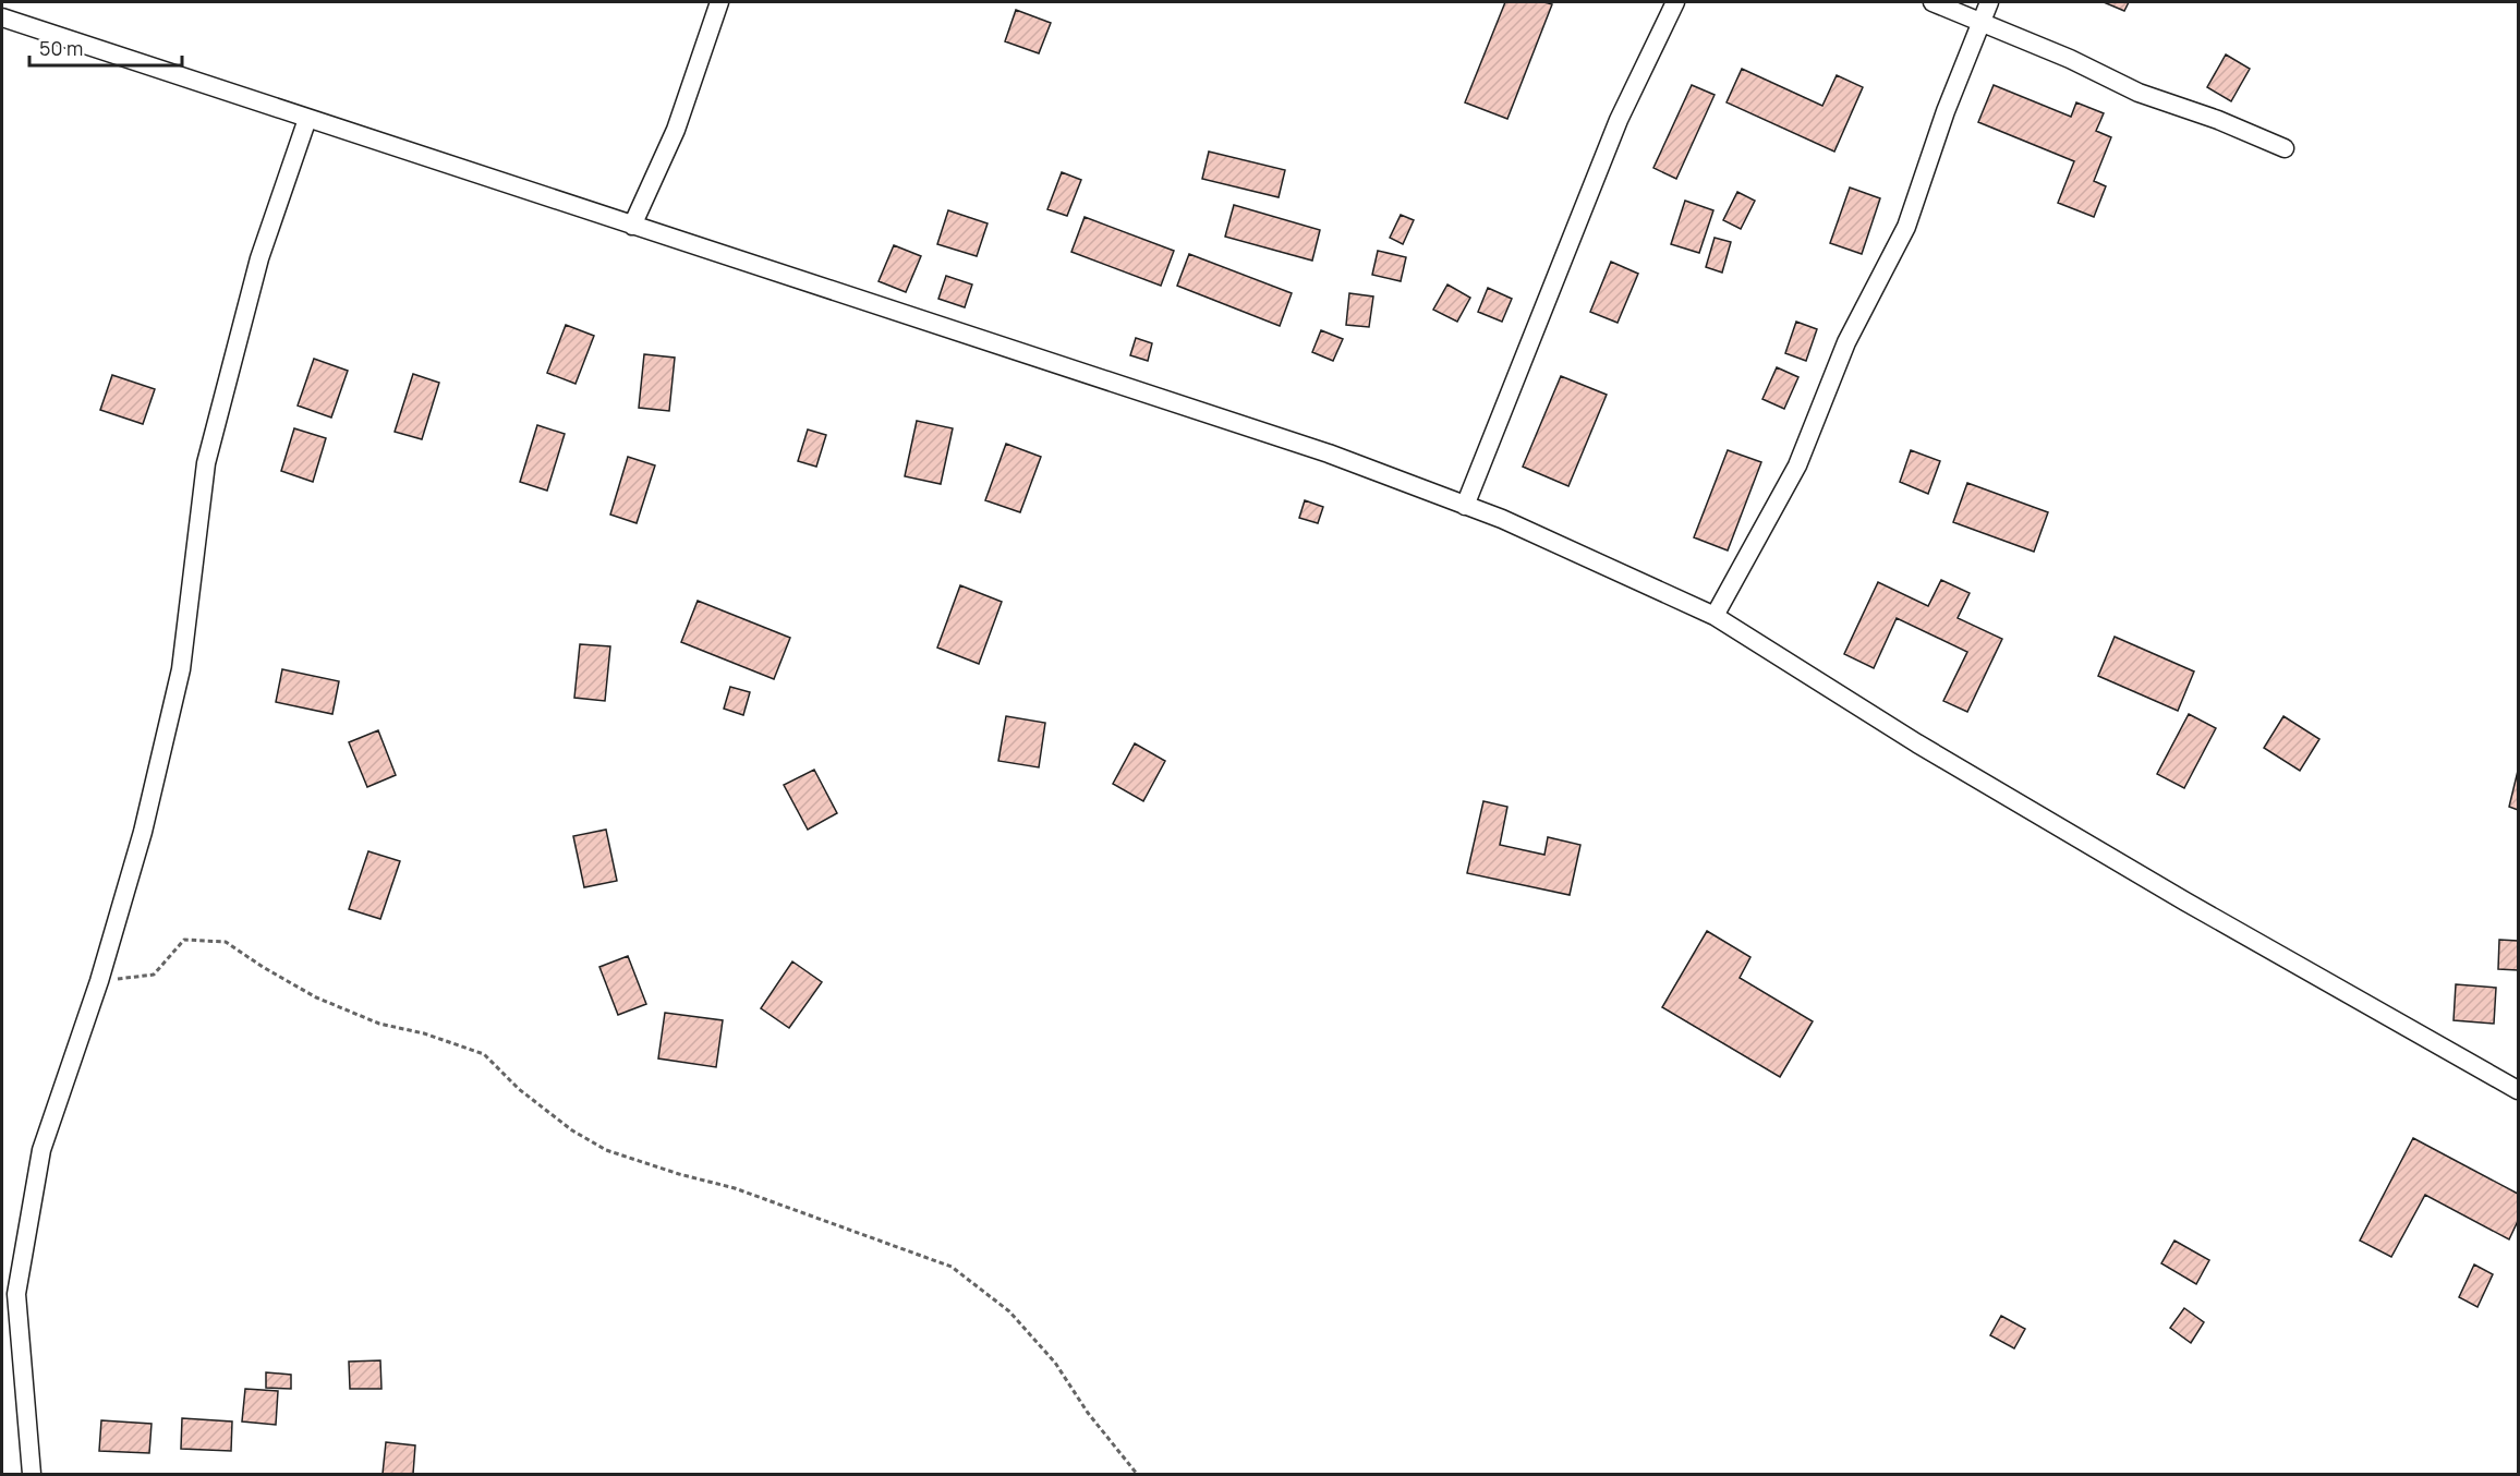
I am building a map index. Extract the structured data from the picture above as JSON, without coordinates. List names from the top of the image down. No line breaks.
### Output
{"scale_bar":"50 m"}
